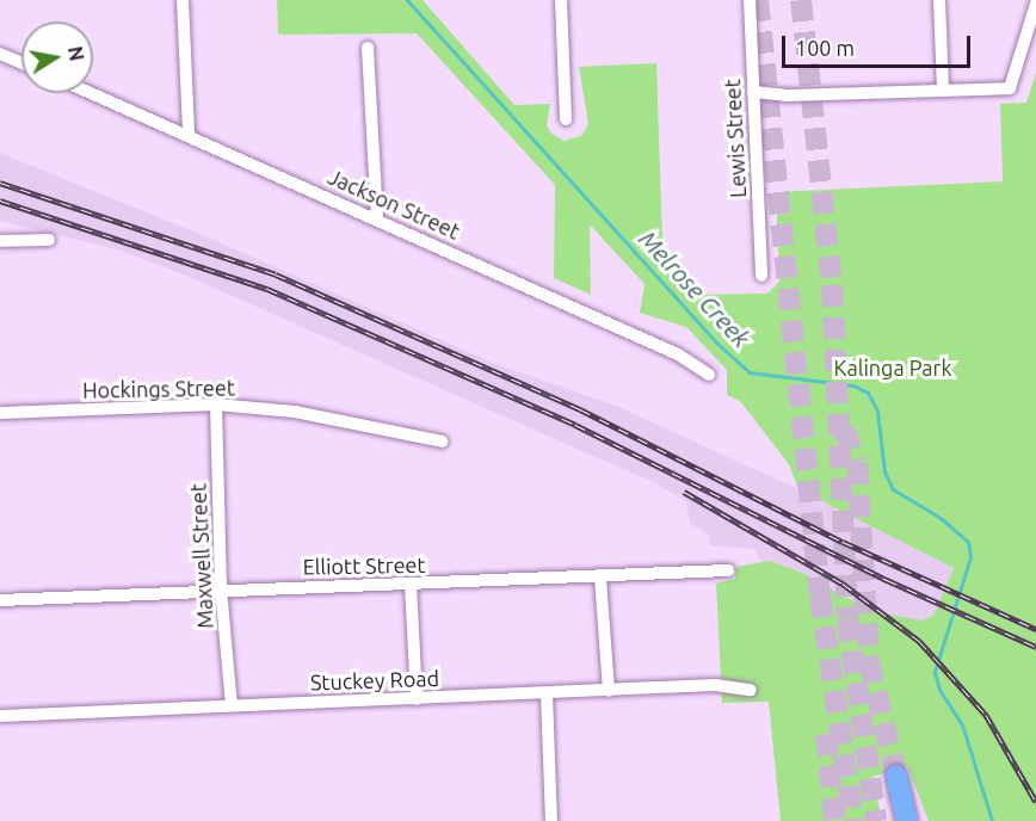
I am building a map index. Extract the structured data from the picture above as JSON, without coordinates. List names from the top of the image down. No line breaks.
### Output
{"streets":{"street":["Lewis Street","Jackson Street","Hockings Street","Maxwell Street","Elliott Street","Stuckey Road"]},"crossings":[["Hockings Street","Maxwell Street"],["Maxwell Street","Elliott Street"],["Maxwell Street","Stuckey Road"]],"water":["Melrose Creek"],"parks":["Kalinga Park"],"scale_bar":"100 m","north":"right"}
